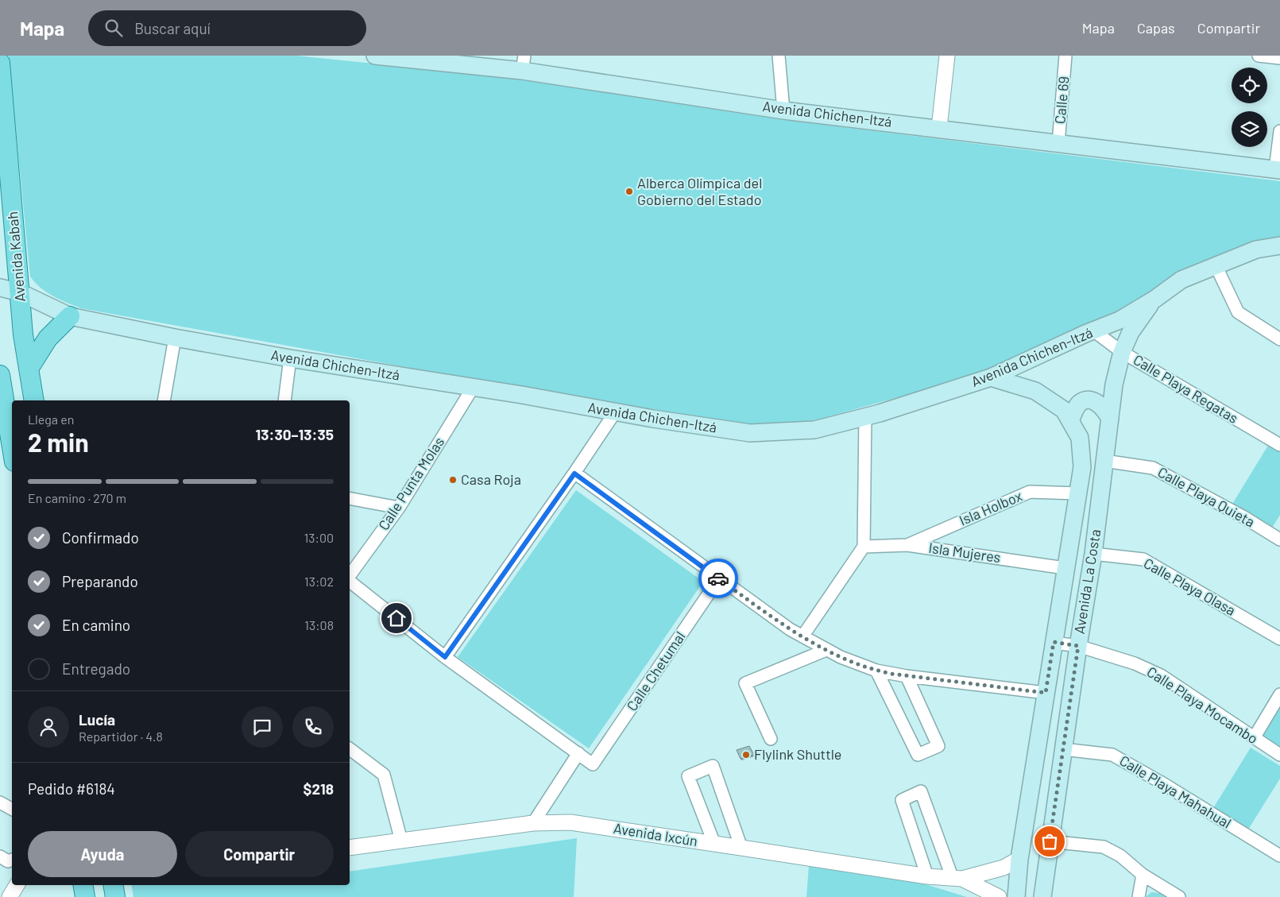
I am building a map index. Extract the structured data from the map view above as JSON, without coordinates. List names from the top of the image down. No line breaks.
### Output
{"streets":{"main road":["Avenida Chichen-Itzá","Avenida Kabah","Avenida La Costa"],"street":["Calle 69","Calle Playa Regatas","Calle Punta Molas","Calle Playa Quieta","Isla Holbox","Isla Mujeres","Calle Playa Olasa","Calle Chetumal","Calle Playa Mocambo","Calle Playa Mahahual","Avenida Ixcún"]},"crossings":[["Calle 69","Avenida Chichen-Itzá"],["Avenida Chichen-Itzá","Avenida Kabah"],["Avenida Chichen-Itzá","Calle Playa Regatas"],["Avenida Chichen-Itzá","Calle Punta Molas"],["Avenida Chichen-Itzá","Avenida La Costa"],["Calle Playa Regatas","Avenida La Costa"],["Calle Playa Quieta","Avenida La Costa"],["Isla Holbox","Isla Mujeres"],["Isla Holbox","Avenida La Costa"],["Isla Mujeres","Avenida La Costa"],["Avenida La Costa","Calle Playa Olasa"],["Avenida La Costa","Calle Playa Mocambo"],["Avenida La Costa","Calle Playa Mahahual"],["Avenida La Costa","Avenida Ixcún"]],"places":["Alberca Olímpica del Gobierno del Estado","Casa Roja","Flylink Shuttle"],"page":{"header":"Mapa","search":"Buscar aquí","nav":["Mapa","Capas","Compartir"],"heading":["2 min","Llega en","13:30–13:35"],"panel":["Lucía","Repartidor · 4.8","Pedido #6184","$218"],"bar":"En camino · 270 m","list":[["Confirmado","13:00"],["Preparando","13:02"],["En camino","13:08"],"Entregado"],"buttons":["Ayuda","Compartir"]}}
